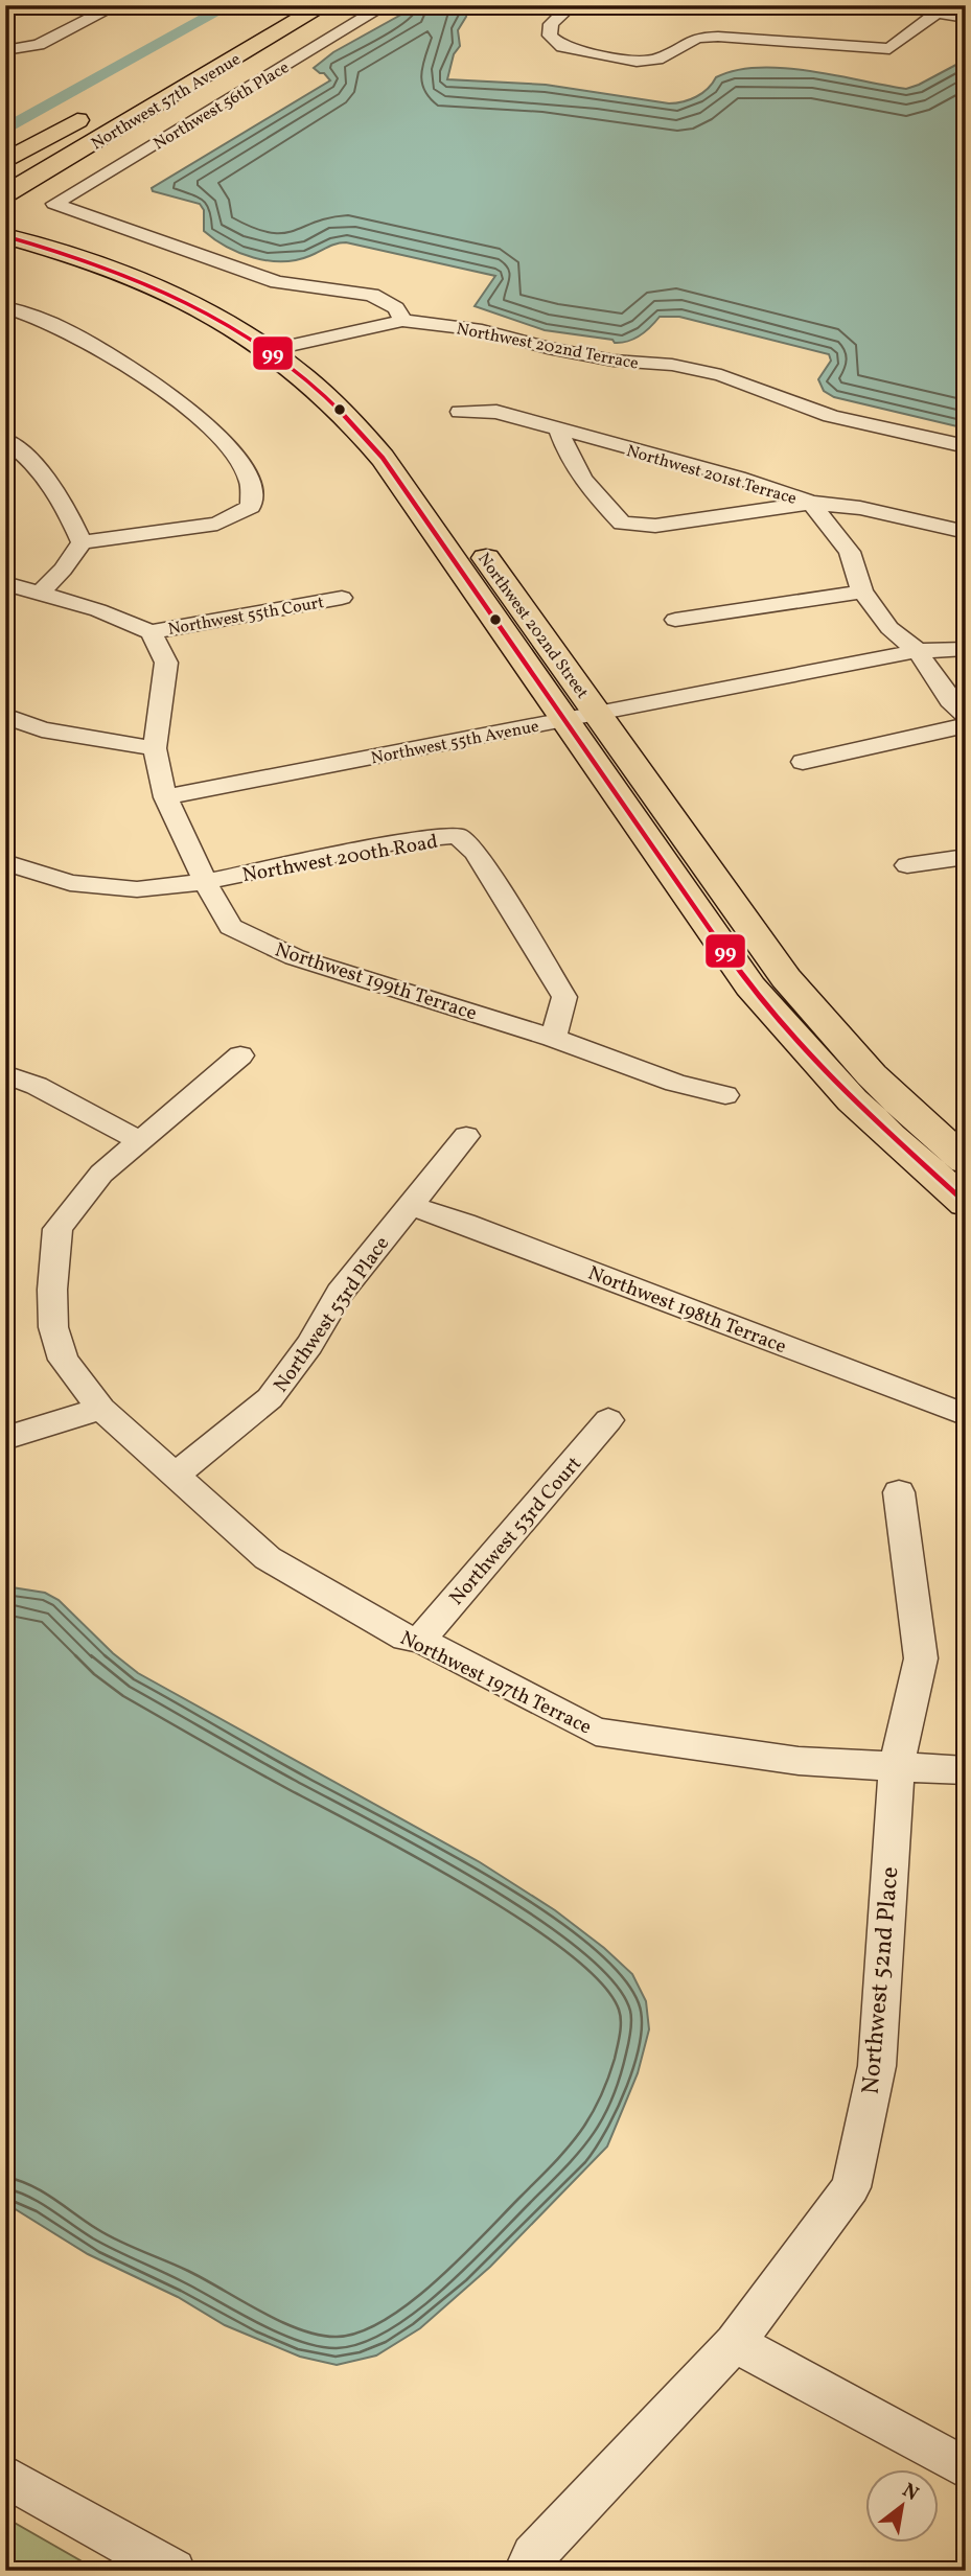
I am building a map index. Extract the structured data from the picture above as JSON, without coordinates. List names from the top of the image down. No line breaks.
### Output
{"streets":{"main road":["Northwest 57th Avenue","Northwest 202nd Street"],"street":["Northwest 56th Place","Northwest 202nd Terrace","Northwest 201st Terrace","Northwest 55th Court","Northwest 55th Avenue","Northwest 200th Road","Northwest 199th Terrace","Northwest 198th Terrace","Northwest 53rd Place","Northwest 53rd Court","Northwest 197th Terrace","Northwest 52nd Place"]},"crossings":[["Northwest 56th Place","Northwest 202nd Terrace"],["Northwest 202nd Terrace","Northwest 202nd Street"],["Northwest 55th Court","Northwest 199th Terrace"],["Northwest 202nd Street","Northwest 55th Avenue"],["Northwest 55th Avenue","Northwest 199th Terrace"],["Northwest 200th Road","Northwest 199th Terrace"],["Northwest 198th Terrace","Northwest 53rd Place"],["Northwest 53rd Place","Northwest 197th Terrace"],["Northwest 53rd Court","Northwest 197th Terrace"],["Northwest 197th Terrace","Northwest 52nd Place"]],"lines":["transit line 99"],"north":"top right"}
